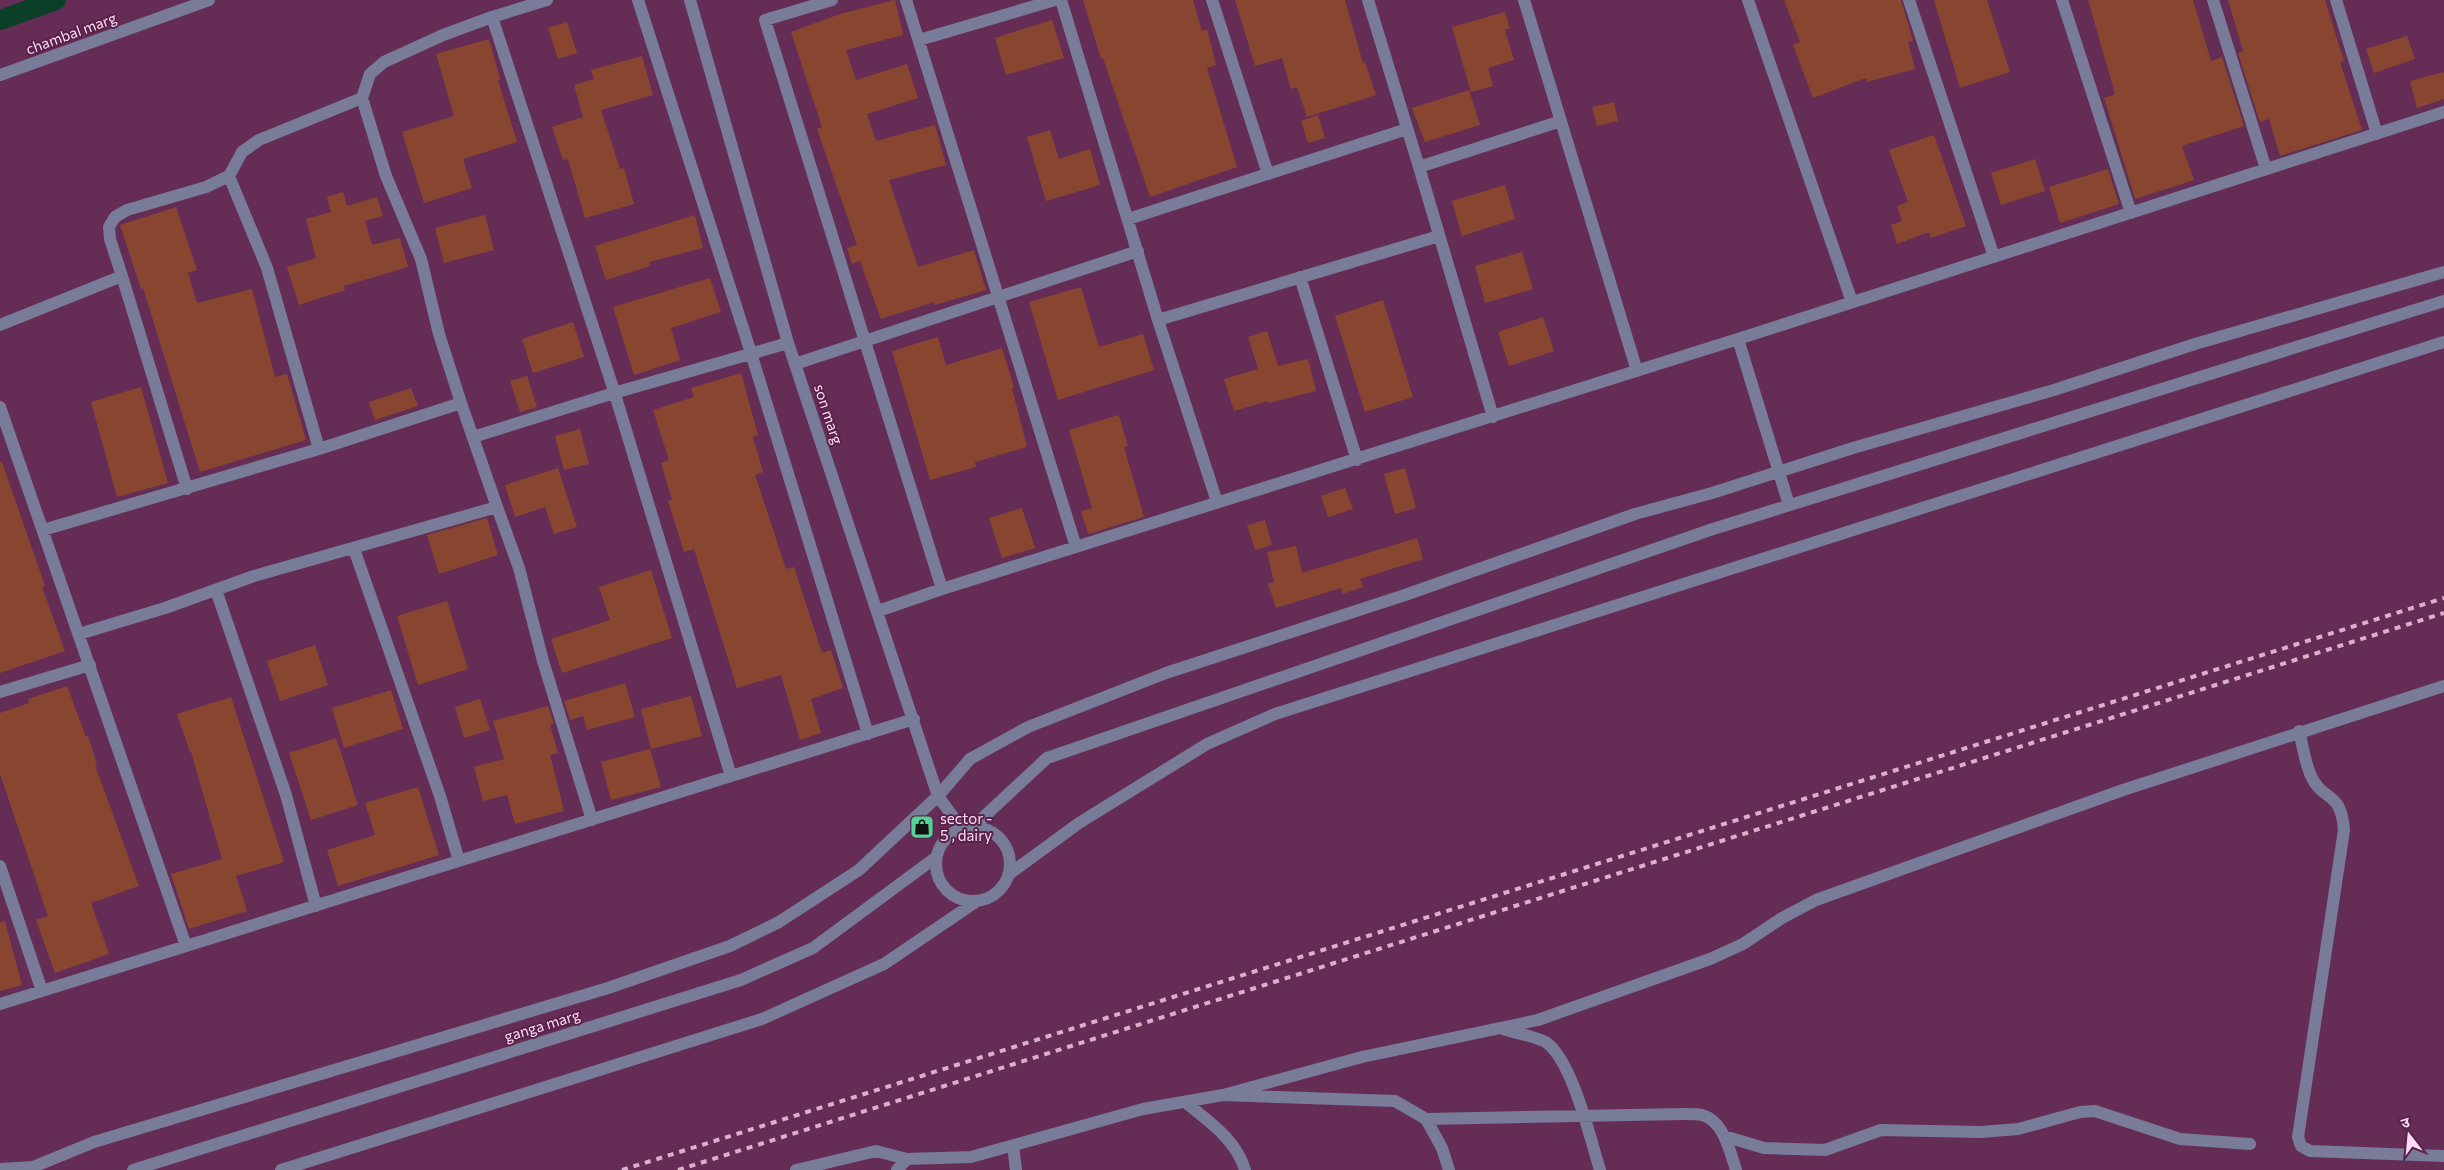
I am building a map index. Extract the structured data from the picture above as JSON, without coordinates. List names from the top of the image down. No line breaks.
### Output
{"streets":{"street":["chambal marg","son marg","ganga marg"]},"crossings":[["son marg","ganga marg"]],"places":{"shop":["sector - 5 , dairy"]},"north":"top"}
